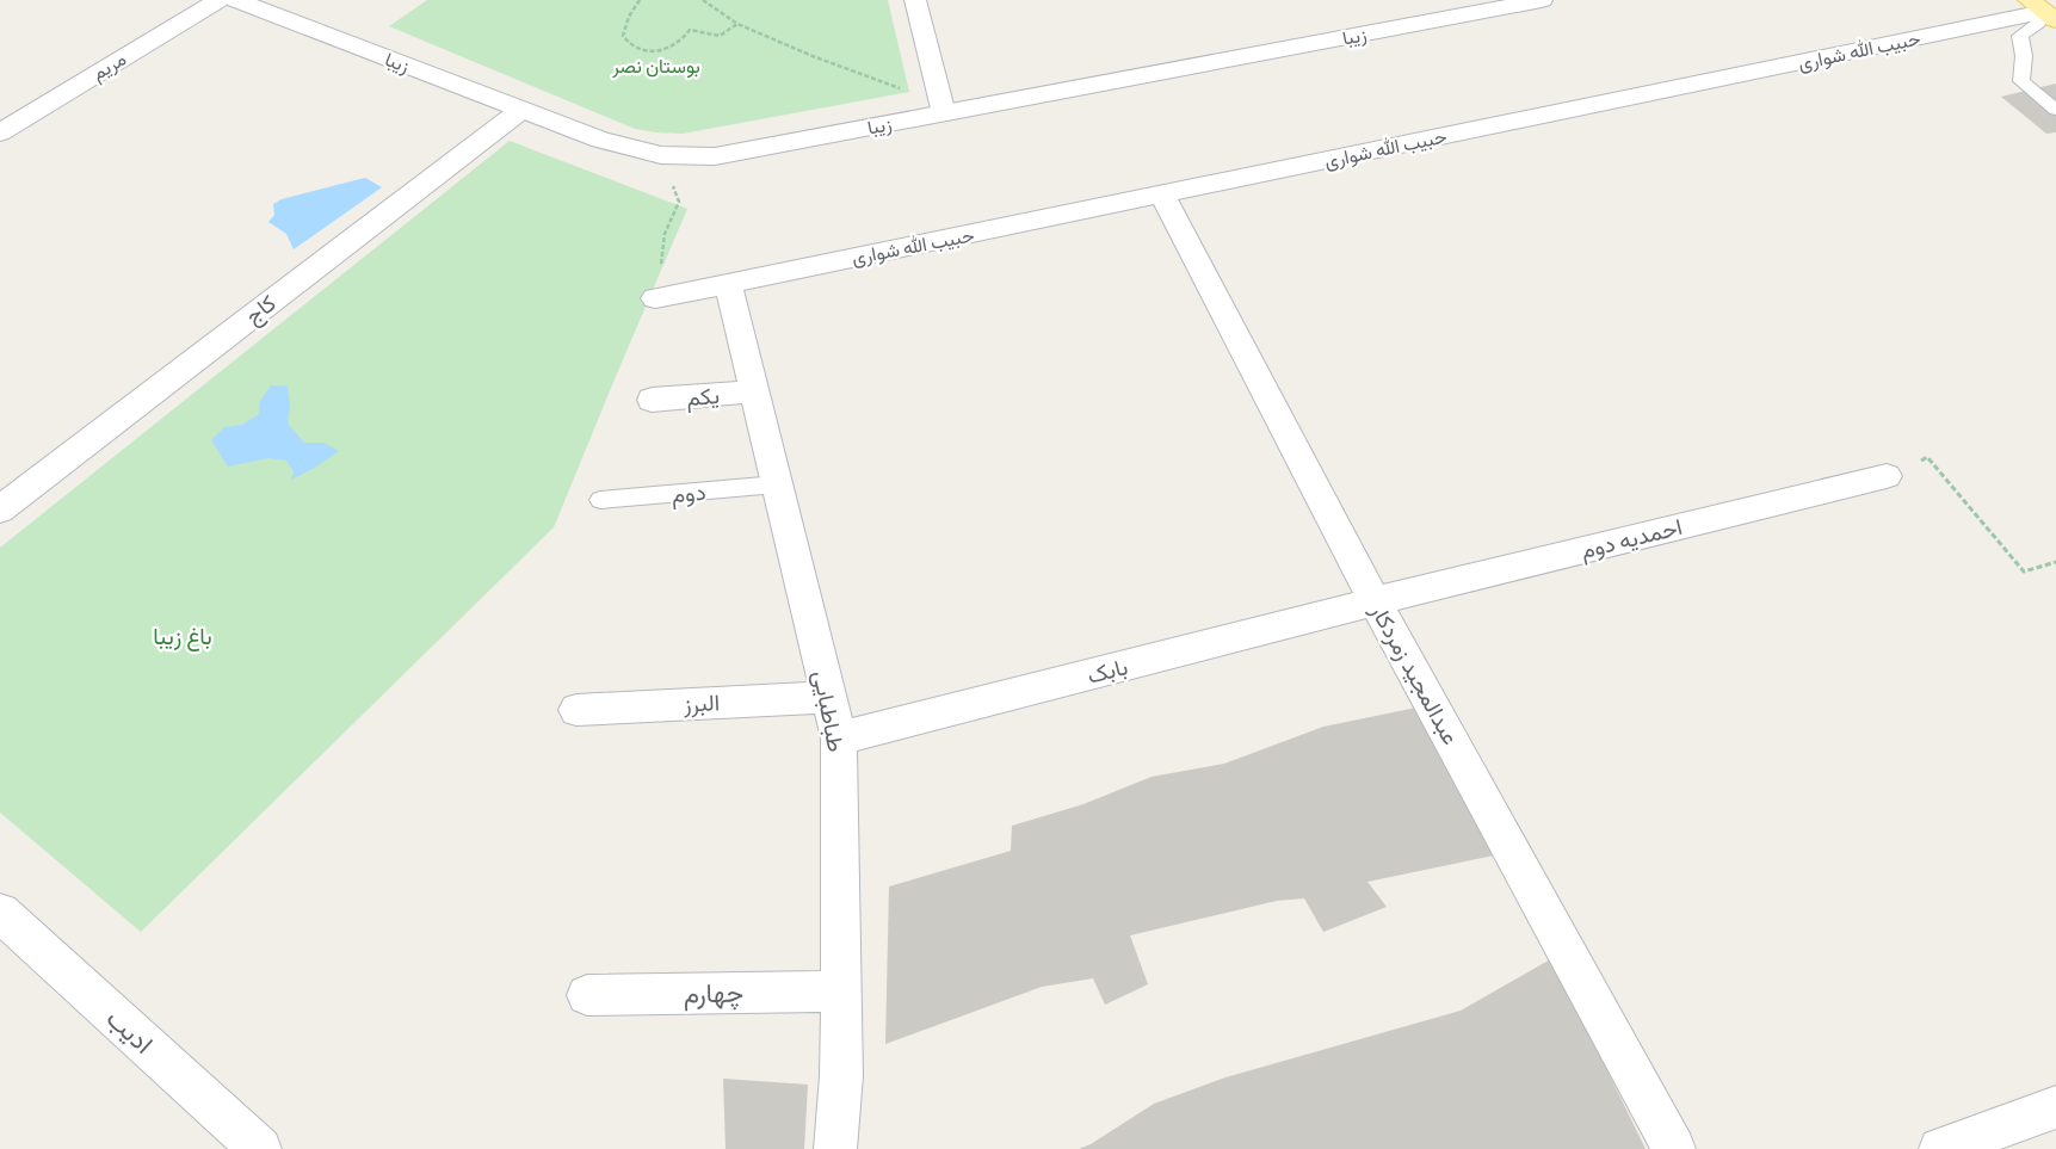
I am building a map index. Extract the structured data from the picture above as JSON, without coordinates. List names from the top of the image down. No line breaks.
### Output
{"streets":{"street":["زیبا","حبیب الله شواری","مریم","کاج","یکم","احمدیه دوم","بابک","عبدالمجید زمردکار","البرز","طباطبایی","چهارم","ادیب"],"lane":["دوم"]},"crossings":[["زیبا","کاج"],["حبیب الله شواری","عبدالمجید زمردکار"],["حبیب الله شواری","طباطبایی"],["یکم","طباطبایی"],["دوم","طباطبایی"],["احمدیه دوم","بابک"],["احمدیه دوم","عبدالمجید زمردکار"],["بابک","عبدالمجید زمردکار"],["بابک","طباطبایی"],["البرز","طباطبایی"],["طباطبایی","چهارم"]],"parks":["بوستان نصر","باغ زیبا"]}
